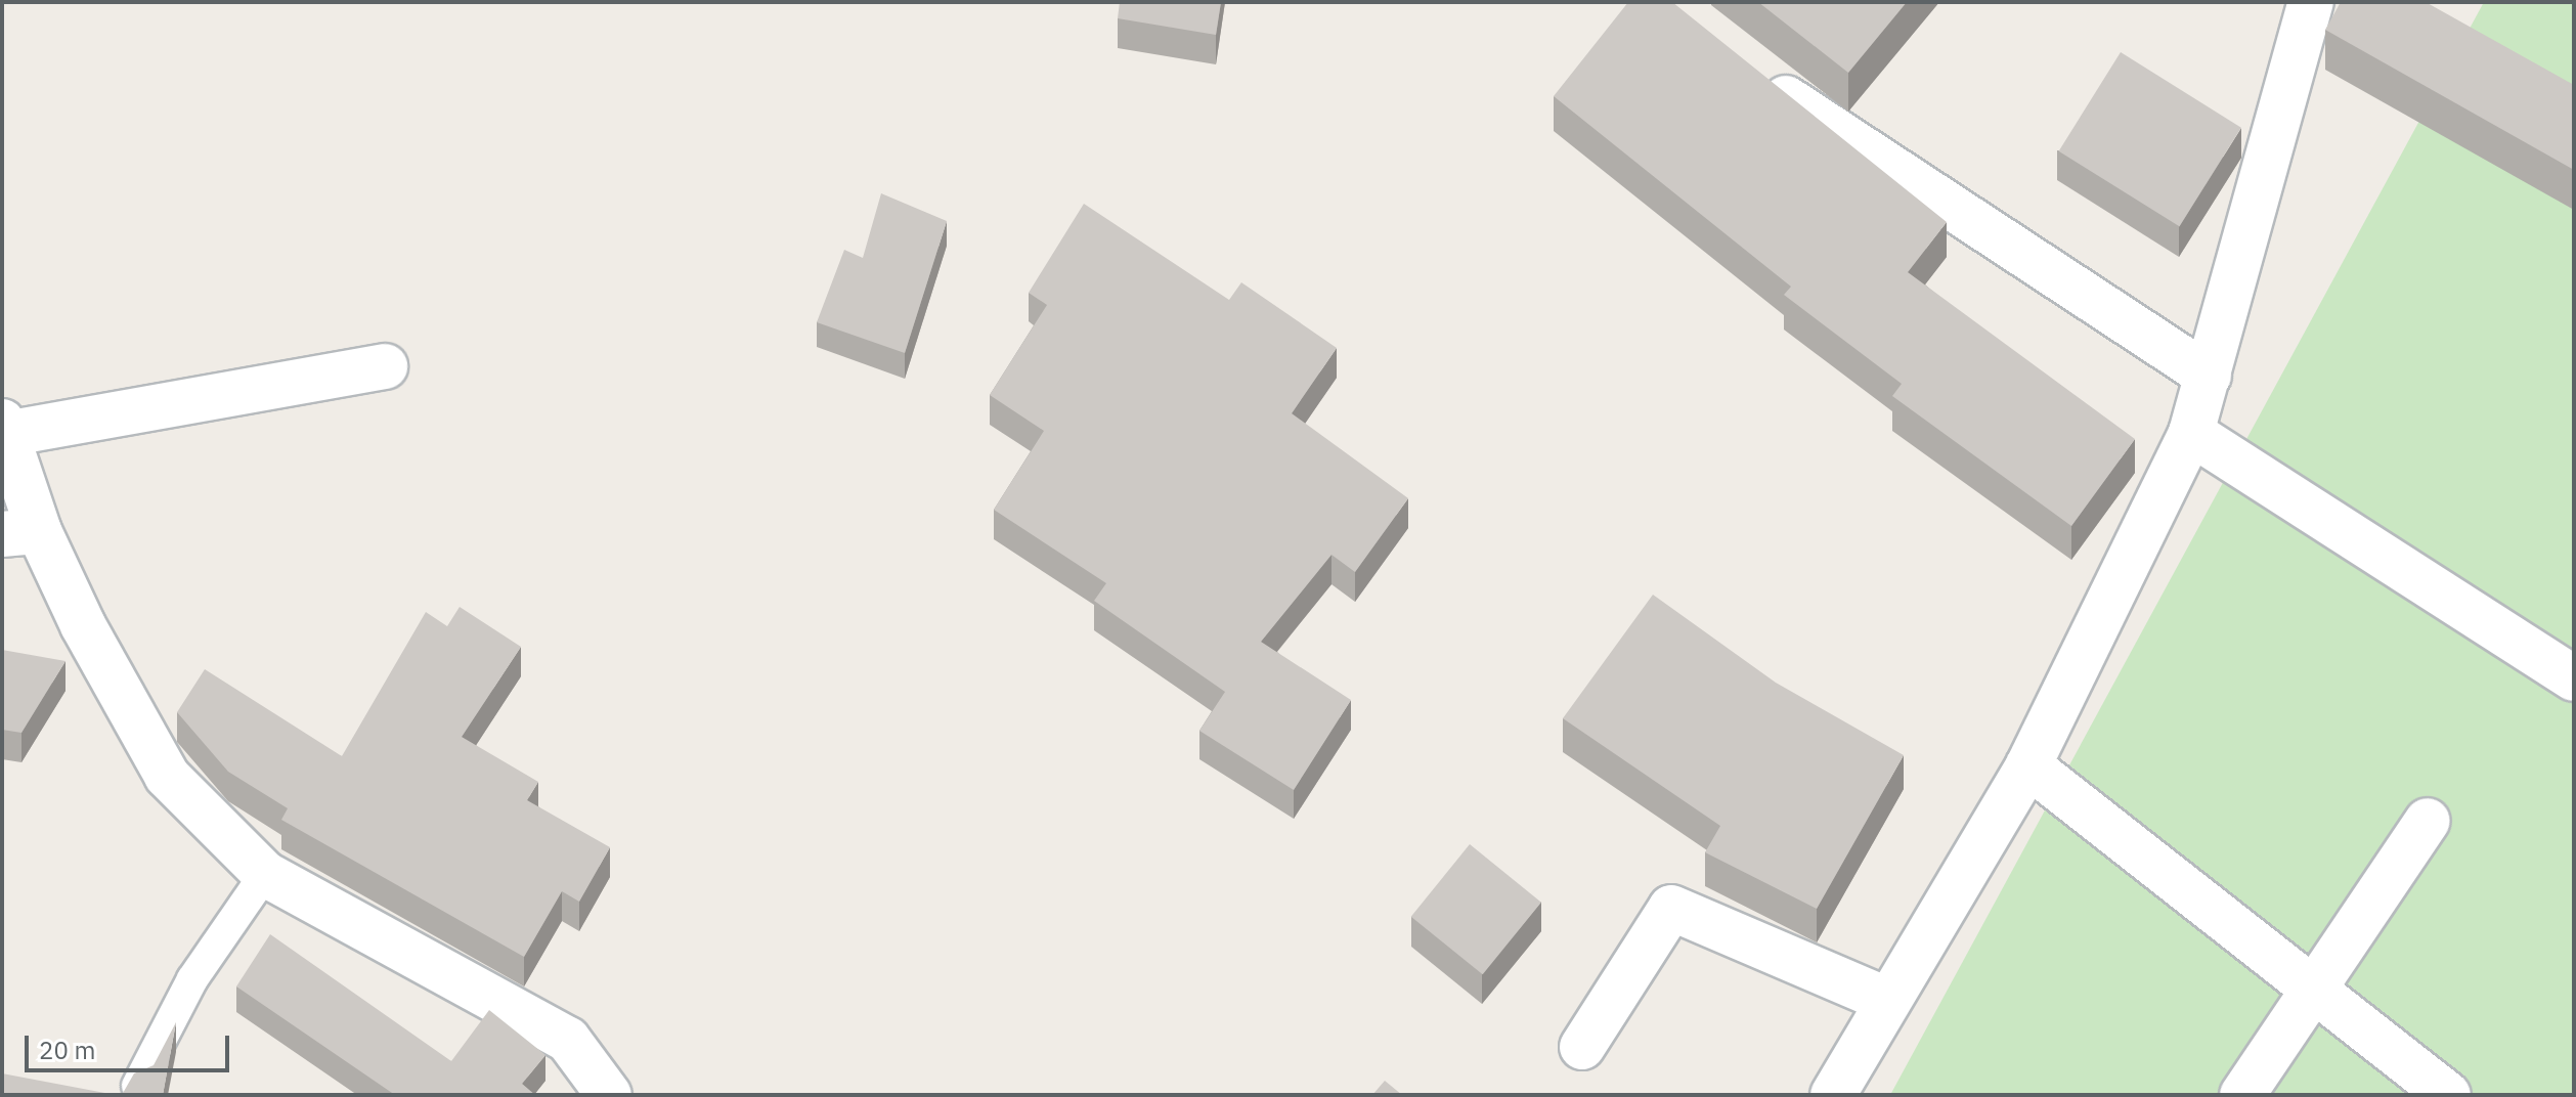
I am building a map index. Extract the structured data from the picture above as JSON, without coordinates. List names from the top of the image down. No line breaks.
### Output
{"scale_bar":"20 m"}
